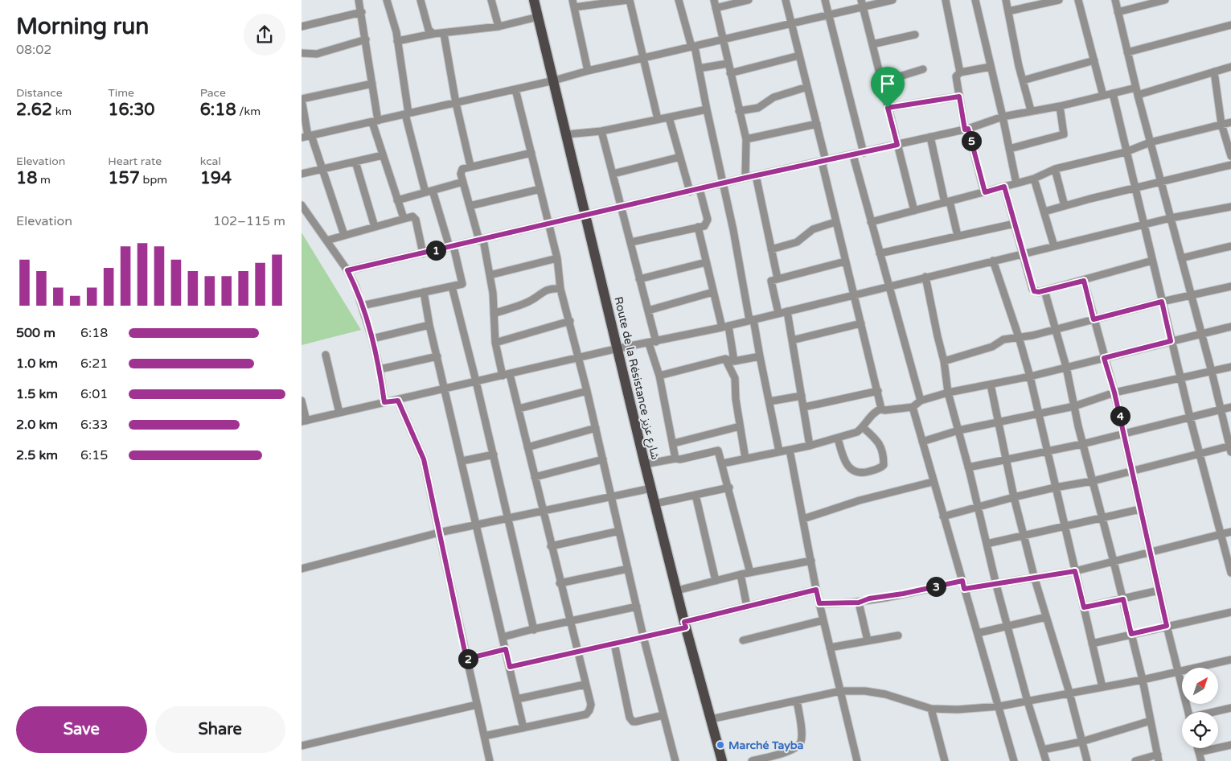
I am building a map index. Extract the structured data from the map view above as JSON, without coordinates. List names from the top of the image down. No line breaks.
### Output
{"streets":{"main road":["Route de la Résistance شارع عزيز"]},"places":["Marché Tayba"],"north":"top right","page":{"heading":["Morning run","08:02"],"stats":[["Distance","2.62 km"],["Time","16:30"],["Pace","6:18 /km"],["Elevation","18 m"],["Heart rate","157 bpm"],["kcal","194"]],"pins":["5","1","4","3","2"],"chart":["Elevation","102–115 m"],"list":[{"name":"500 m","note":"6:18"},{"name":"1.0 km","note":"6:21"},{"name":"1.5 km","note":"6:01"},{"name":"2.0 km","note":"6:33"},{"name":"2.5 km","note":"6:15"}],"buttons":["Save","Share"]}}
